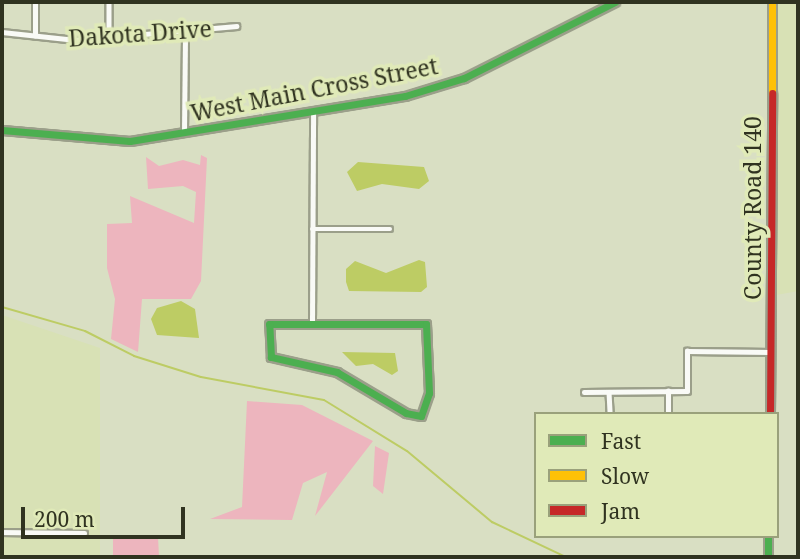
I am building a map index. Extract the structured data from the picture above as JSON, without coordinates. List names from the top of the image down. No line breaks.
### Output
{"streets":{"street":["Dakota Drive","West Main Cross Street","County Road 140"]},"legend":["Fast","Slow","Jam"],"scale_bar":"200 m"}
